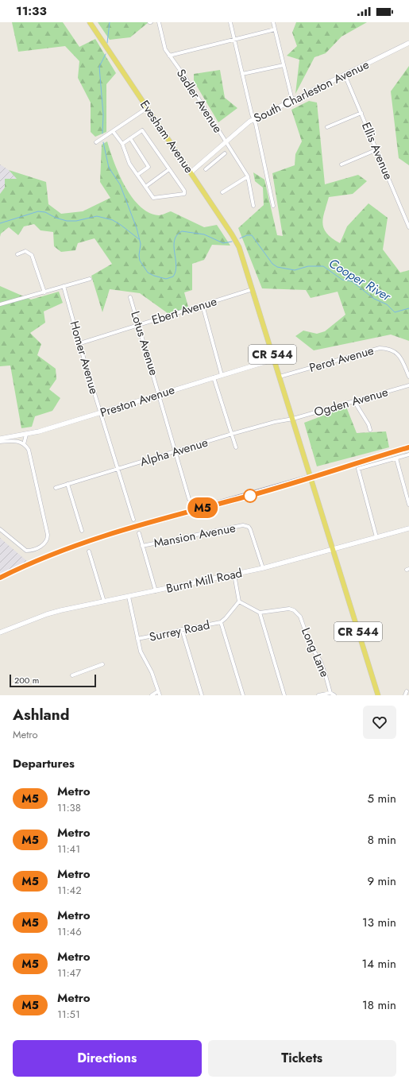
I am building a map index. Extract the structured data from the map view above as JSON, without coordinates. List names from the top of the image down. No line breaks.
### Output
{"streets":{"main road":["Evesham Avenue","CR 544"],"street":["South Charleston Avenue","Sadler Avenue","Ellis Avenue","Ebert Avenue","Lotus Avenue","Homer Avenue","Perot Avenue","Preston Avenue","Ogden Avenue","Alpha Avenue","Mansion Avenue","Burnt Mill Road","Surrey Road","Long Lane"]},"crossings":[["South Charleston Avenue","Sadler Avenue"],["South Charleston Avenue","Evesham Avenue"],["South Charleston Avenue","Ellis Avenue"],["Evesham Avenue","Ebert Avenue"],["Evesham Avenue","CR 544"],["Ebert Avenue","Lotus Avenue"],["Ebert Avenue","CR 544"],["Ebert Avenue","Homer Avenue"],["Lotus Avenue","Preston Avenue"],["Lotus Avenue","Alpha Avenue"],["CR 544","Perot Avenue"],["CR 544","Preston Avenue"],["CR 544","Ogden Avenue"],["CR 544","Alpha Avenue"],["CR 544","Burnt Mill Road"],["Homer Avenue","Preston Avenue"],["Homer Avenue","Alpha Avenue"],["Ogden Avenue","Alpha Avenue"],["Mansion Avenue","Burnt Mill Road"]],"water":["Cooper River"],"lines":["metro line M5"],"scale_bar":"200 m","page":{"status":"11:33","on_map":"M5","scale":"200 m","heading":[["Ashland","Metro"],"Departures"],"list":[{"mark":"M5","name":"Metro","note":"11:38","value":"5 min"},{"mark":"M5","name":"Metro","note":"11:41","value":"8 min"},{"mark":"M5","name":"Metro","note":"11:42","value":"9 min"},{"mark":"M5","name":"Metro","note":"11:46","value":"13 min"},{"mark":"M5","name":"Metro","note":"11:47","value":"14 min"},{"mark":"M5","name":"Metro","note":"11:51","value":"18 min"}],"buttons":["Directions","Tickets"]}}
